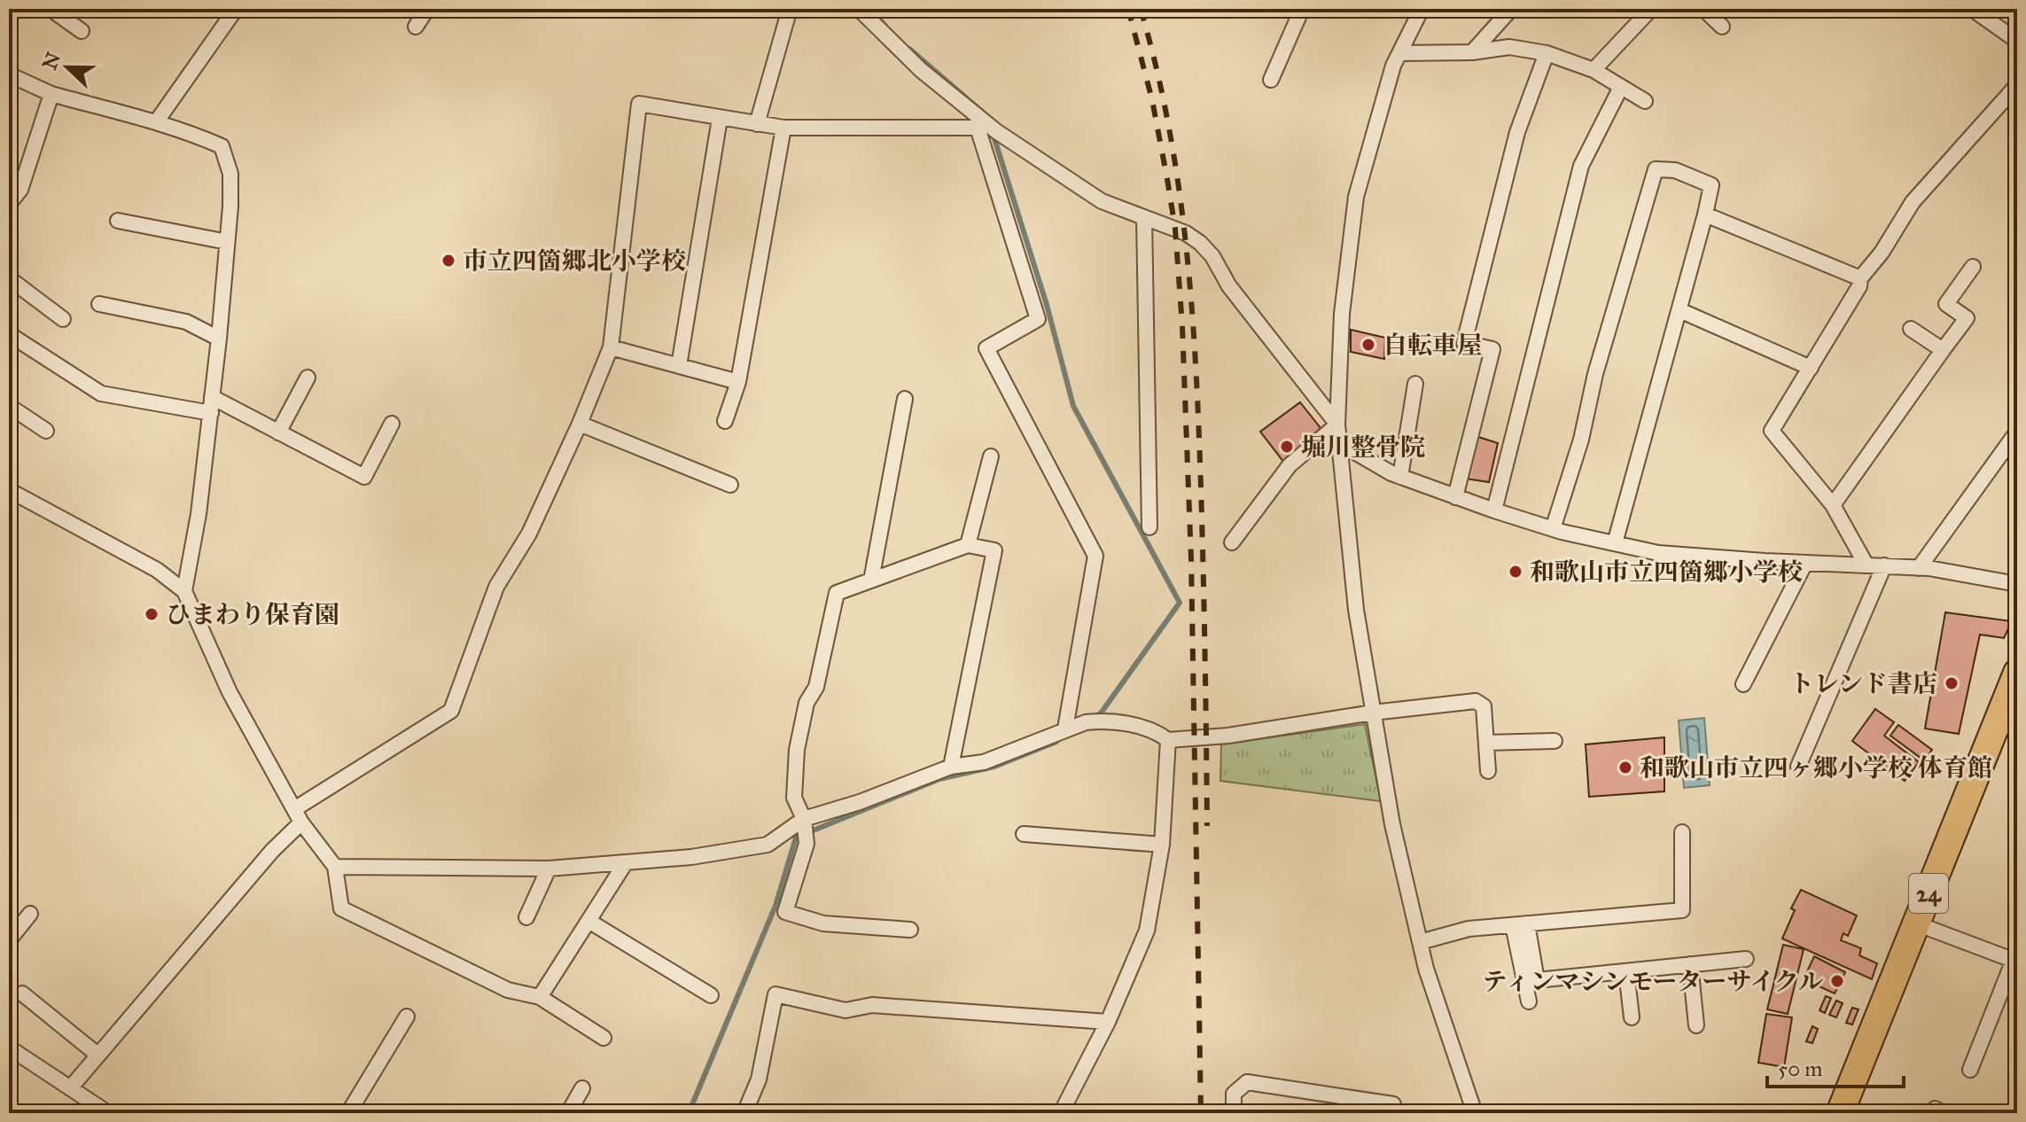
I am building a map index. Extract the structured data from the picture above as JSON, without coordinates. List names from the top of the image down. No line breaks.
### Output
{"streets":{"highway":["24"]},"places":["市立四箇郷北小学校","自転車屋","堀川整骨院","和歌山市立四箇郷小学校","ひまわり保育園","トレンド書店","和歌山市立四ヶ郷小学校 体育館","ティンマシンモーターサイクル"],"scale_bar":"50 m","north":"left"}
